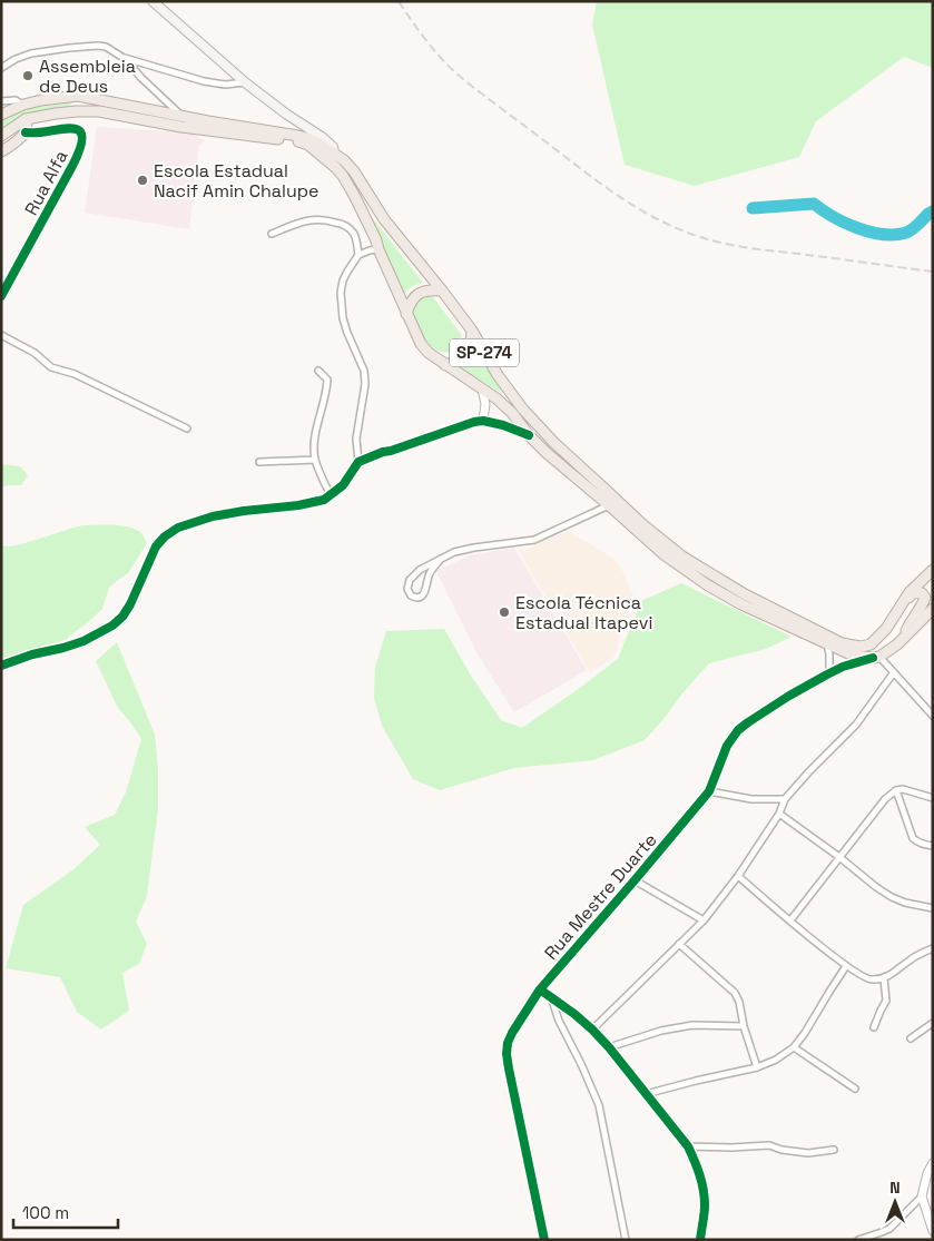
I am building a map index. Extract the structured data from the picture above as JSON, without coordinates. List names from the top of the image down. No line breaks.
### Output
{"streets":{"main road":["SP-274"],"street":["Rua Alfa","Rua Mestre Duarte"]},"crossings":[["SP-274","Rua Mestre Duarte"]],"places":["Assembleia de Deus","Escola Estadual Nacif Amin Chalupe","Escola Técnica Estadual Itapevi"],"scale_bar":"100 m","north":"top"}
